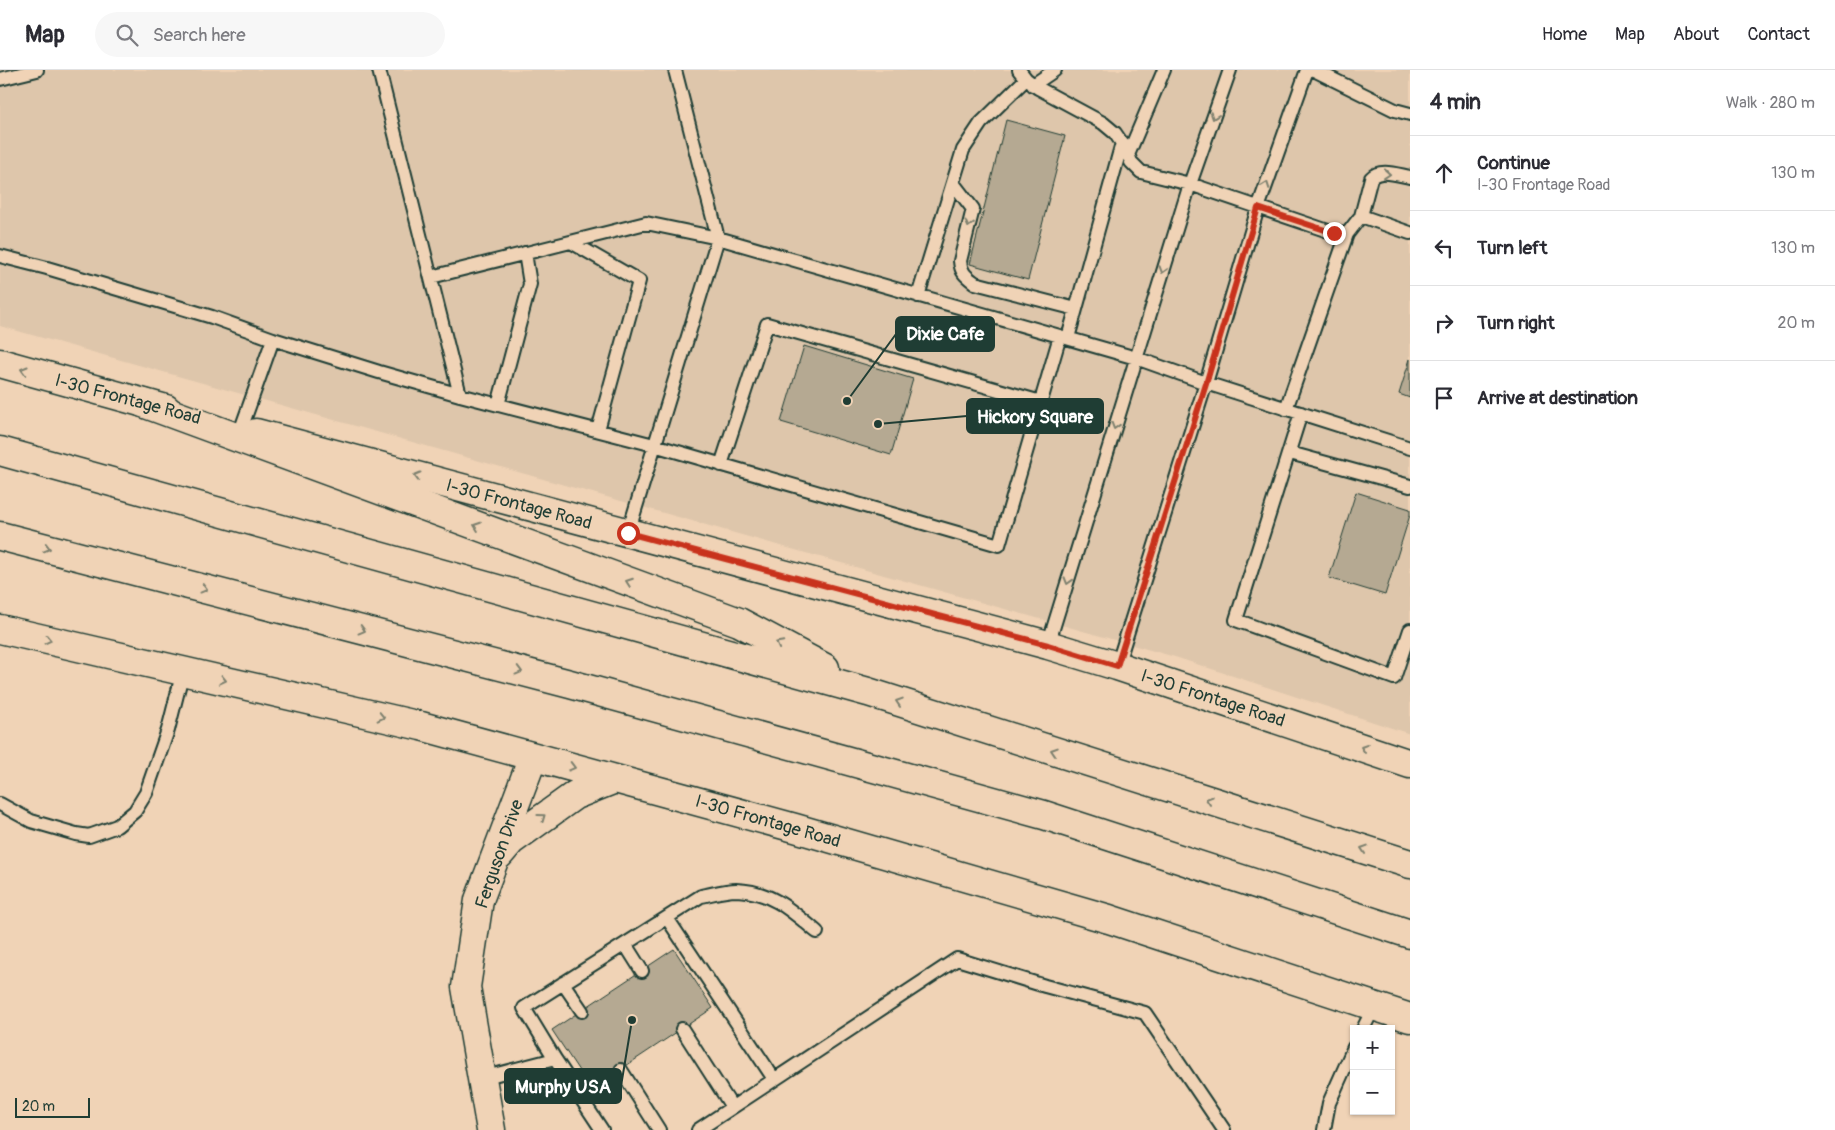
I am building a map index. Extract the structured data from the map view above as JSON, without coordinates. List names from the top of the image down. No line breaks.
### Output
{"streets":{"main road":["I-30 Frontage Road","Ferguson Drive"]},"crossings":[["I-30 Frontage Road","Ferguson Drive"]],"places":["Dixie Cafe","Hickory Square","Murphy USA"],"scale_bar":"20 m","page":{"header":"Map","search":"Search here","nav":["Home","Map","About","Contact"],"heading":["4 min","Walk · 280 m"],"list":[["Continue","I-30 Frontage Road","130 m"],["Turn left","130 m"],["Turn right","20 m"],"Arrive at destination"],"map_buttons":["+","−"],"scale":"20 m"}}
